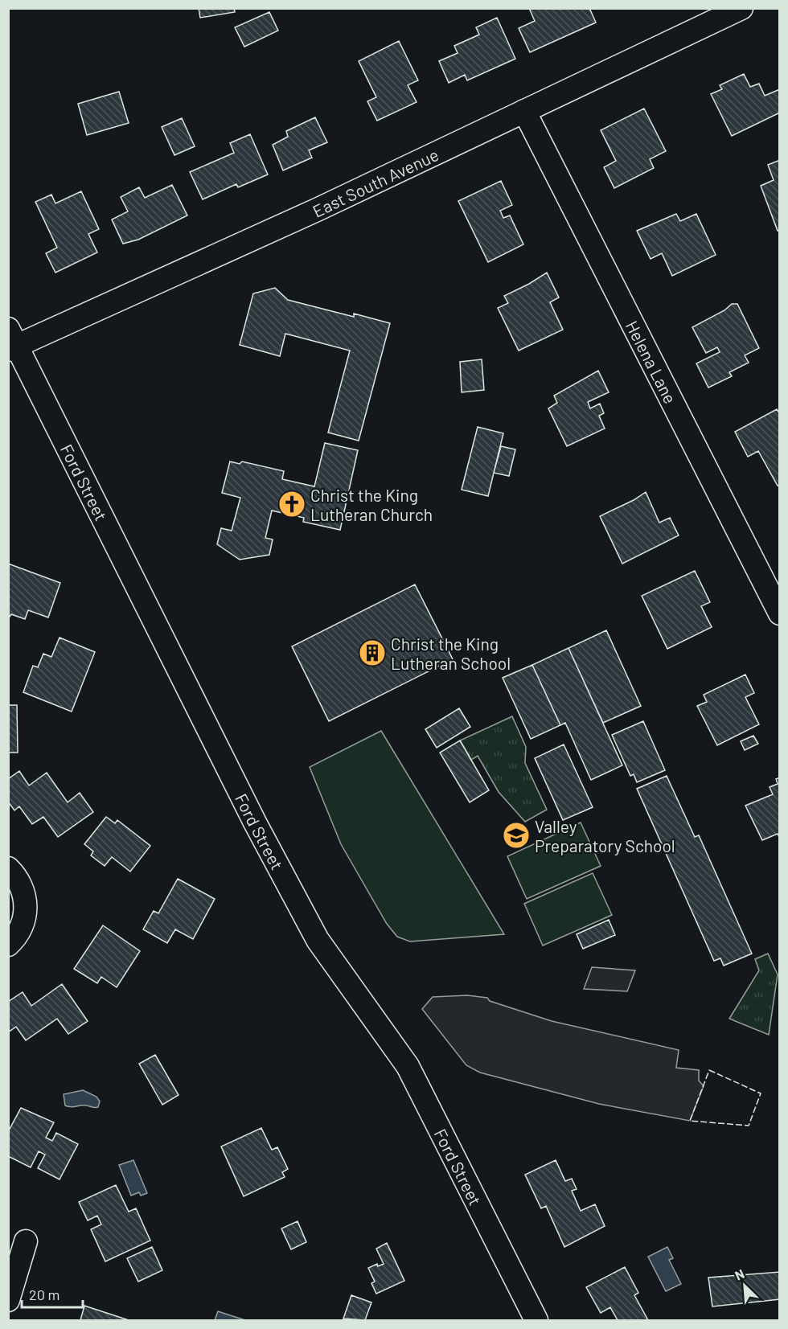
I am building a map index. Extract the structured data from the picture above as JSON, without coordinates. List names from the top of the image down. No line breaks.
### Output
{"streets":{"street":["East South Avenue","Helena Lane","Ford Street"]},"crossings":[["East South Avenue","Helena Lane"],["East South Avenue","Ford Street"]],"places":{"church":["Christ the King Lutheran Church"],"building":["Christ the King Lutheran School"],"school or university":["Valley Preparatory School"]},"scale_bar":"20 m","north":"top left"}
